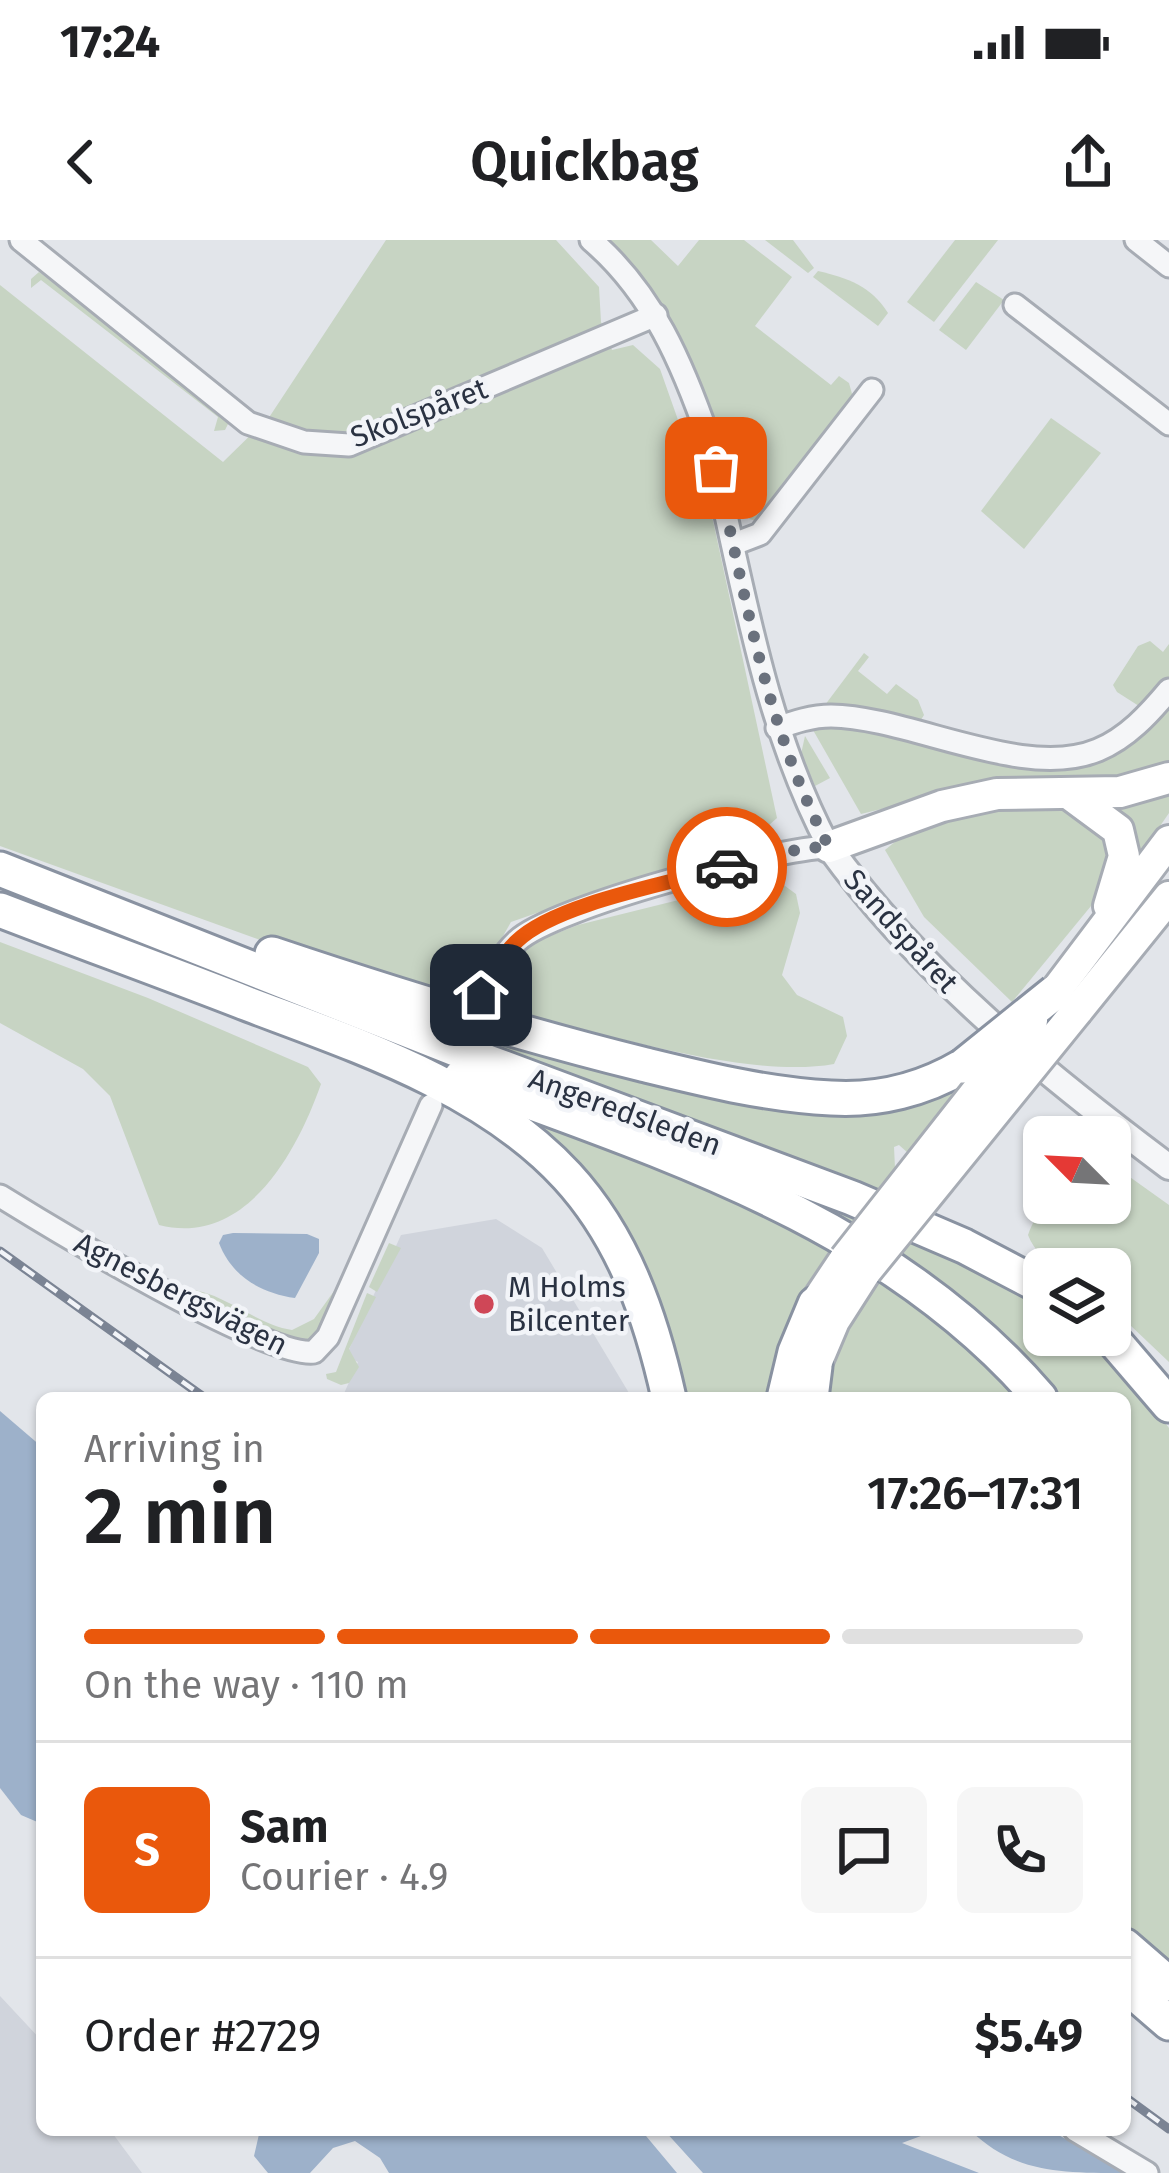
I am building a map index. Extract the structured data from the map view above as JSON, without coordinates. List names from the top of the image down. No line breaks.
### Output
{"streets":{"highway":["Angeredsleden"],"street":["Skolspåret","Sandspåret","Agnesbergsvägen"]},"crossings":[["Skolspåret","Sandspåret"]],"places":["M Holms Bilcenter"],"north":"top left","page":{"status":"17:24","header":"Quickbag","heading":["2 min","Arriving in","17:26–17:31"],"panel":["Sam","Courier · 4.9","Order #2729","$5.49"],"bar":"On the way · 110 m","round":"S"}}
